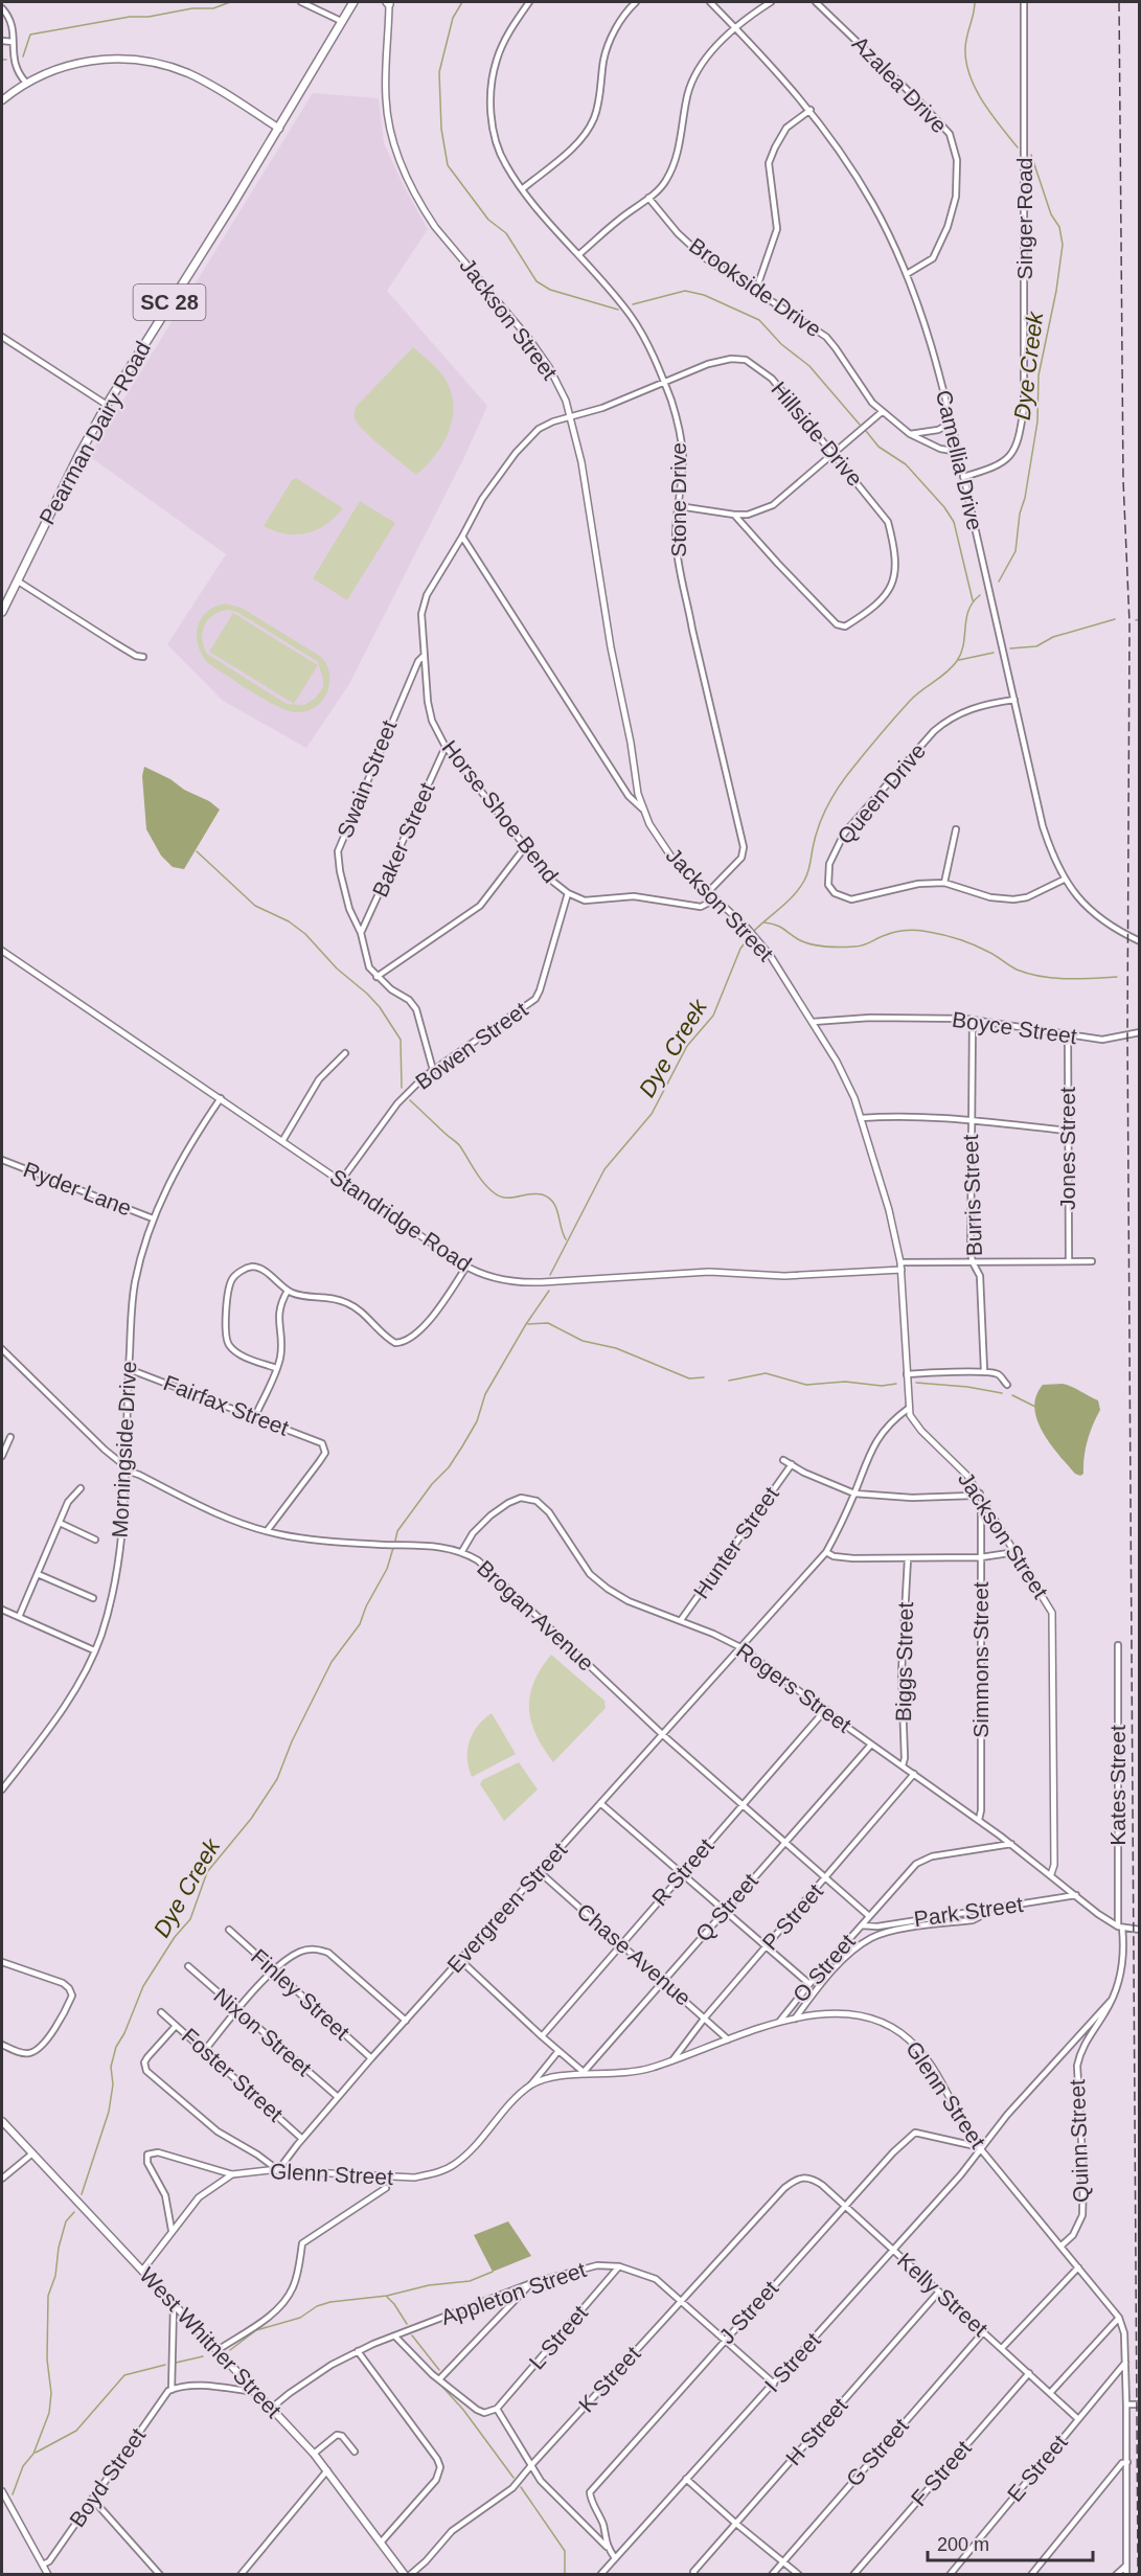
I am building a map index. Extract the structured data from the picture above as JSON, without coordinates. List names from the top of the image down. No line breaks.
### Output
{"streets":{"highway":["SC 28","Pearman Dairy Road"],"main road":["West Whitner Street"],"street":["Azalea Drive","Singer Road","Brookside Drive","Jackson Street","Hillside Drive","Camellia Drive","Stone Drive","Swain Street","Queen Drive","Horse Shoe Bend","Baker Street","Boyce Street","Bowen Street","Jones Street","Ryder Lane","Burris Street","Standridge Road","Fairfax Street","Morningside Drive","Hunter Street","Brogan Avenue","Simmons Street","Biggs Street","Rogers Street","Kates Street","R Street","Evergreen Street","Q Street","Park Street","P Street","Chase Avenue","O Street","Finley Street","Nixon Street","Foster Street","Glenn Street","Quinn Street","Appleton Street","Kelly Street","J Street","L Street","I Street","K Street","H Street","G Street","E Street","F Street","Boyd Street"]},"crossings":[["Azalea Drive","Camellia Drive"],["Singer Road","Camellia Drive"],["Brookside Drive","Camellia Drive"],["Jackson Street","Hillside Drive"],["Jackson Street","Stone Drive"],["Jackson Street","Horse Shoe Bend"],["Jackson Street","Boyce Street"],["Jackson Street","Standridge Road"],["Jackson Street","Simmons Street"],["Jackson Street","Rogers Street"],["Jackson Street","Evergreen Street"],["Hillside Drive","Stone Drive"],["Hillside Drive","Horse Shoe Bend"],["Camellia Drive","Queen Drive"],["Swain Street","Horse Shoe Bend"],["Swain Street","Baker Street"],["Horse Shoe Bend","Baker Street"],["Horse Shoe Bend","Bowen Street"],["Boyce Street","Jones Street"],["Boyce Street","Burris Street"],["Bowen Street","Standridge Road"],["Ryder Lane","Morningside Drive"],["Standridge Road","Morningside Drive"],["Fairfax Street","Morningside Drive"],["Fairfax Street","Brogan Avenue"],["Morningside Drive","Brogan Avenue"],["Hunter Street","Rogers Street"],["Brogan Avenue","Rogers Street"],["Brogan Avenue","R Street"],["Brogan Avenue","Evergreen Street"],["Brogan Avenue","Q Street"],["Brogan Avenue","P Street"],["Brogan Avenue","O Street"],["Simmons Street","Rogers Street"],["Biggs Street","Rogers Street"],["Rogers Street","Kates Street"],["Rogers Street","R Street"],["Rogers Street","Evergreen Street"],["Rogers Street","Q Street"],["Rogers Street","Park Street"],["Rogers Street","P Street"],["Rogers Street","O Street"],["Rogers Street","Quinn Street"],["Kates Street","Quinn Street"],["R Street","Chase Avenue"],["Evergreen Street","Chase Avenue"],["Evergreen Street","Finley Street"],["Evergreen Street","Nixon Street"],["Evergreen Street","Foster Street"],["Evergreen Street","Glenn Street"],["Q Street","Chase Avenue"],["Q Street","Glenn Street"],["Park Street","O Street"],["P Street","Chase Avenue"],["P Street","Glenn Street"],["Chase Avenue","Glenn Street"],["O Street","Glenn Street"],["Glenn Street","Quinn Street"],["Glenn Street","J Street"],["Glenn Street","West Whitner Street"],["Glenn Street","I Street"],["Glenn Street","E Street"],["Quinn Street","I Street"],["Appleton Street","J Street"],["Appleton Street","L Street"],["Appleton Street","West Whitner Street"],["Appleton Street","I Street"],["Appleton Street","K Street"],["Kelly Street","J Street"],["Kelly Street","I Street"],["Kelly Street","K Street"],["Kelly Street","H Street"],["Kelly Street","G Street"],["Kelly Street","E Street"],["Kelly Street","F Street"],["J Street","I Street"]],"water":["Dye Creek"],"scale_bar":"200 m"}
